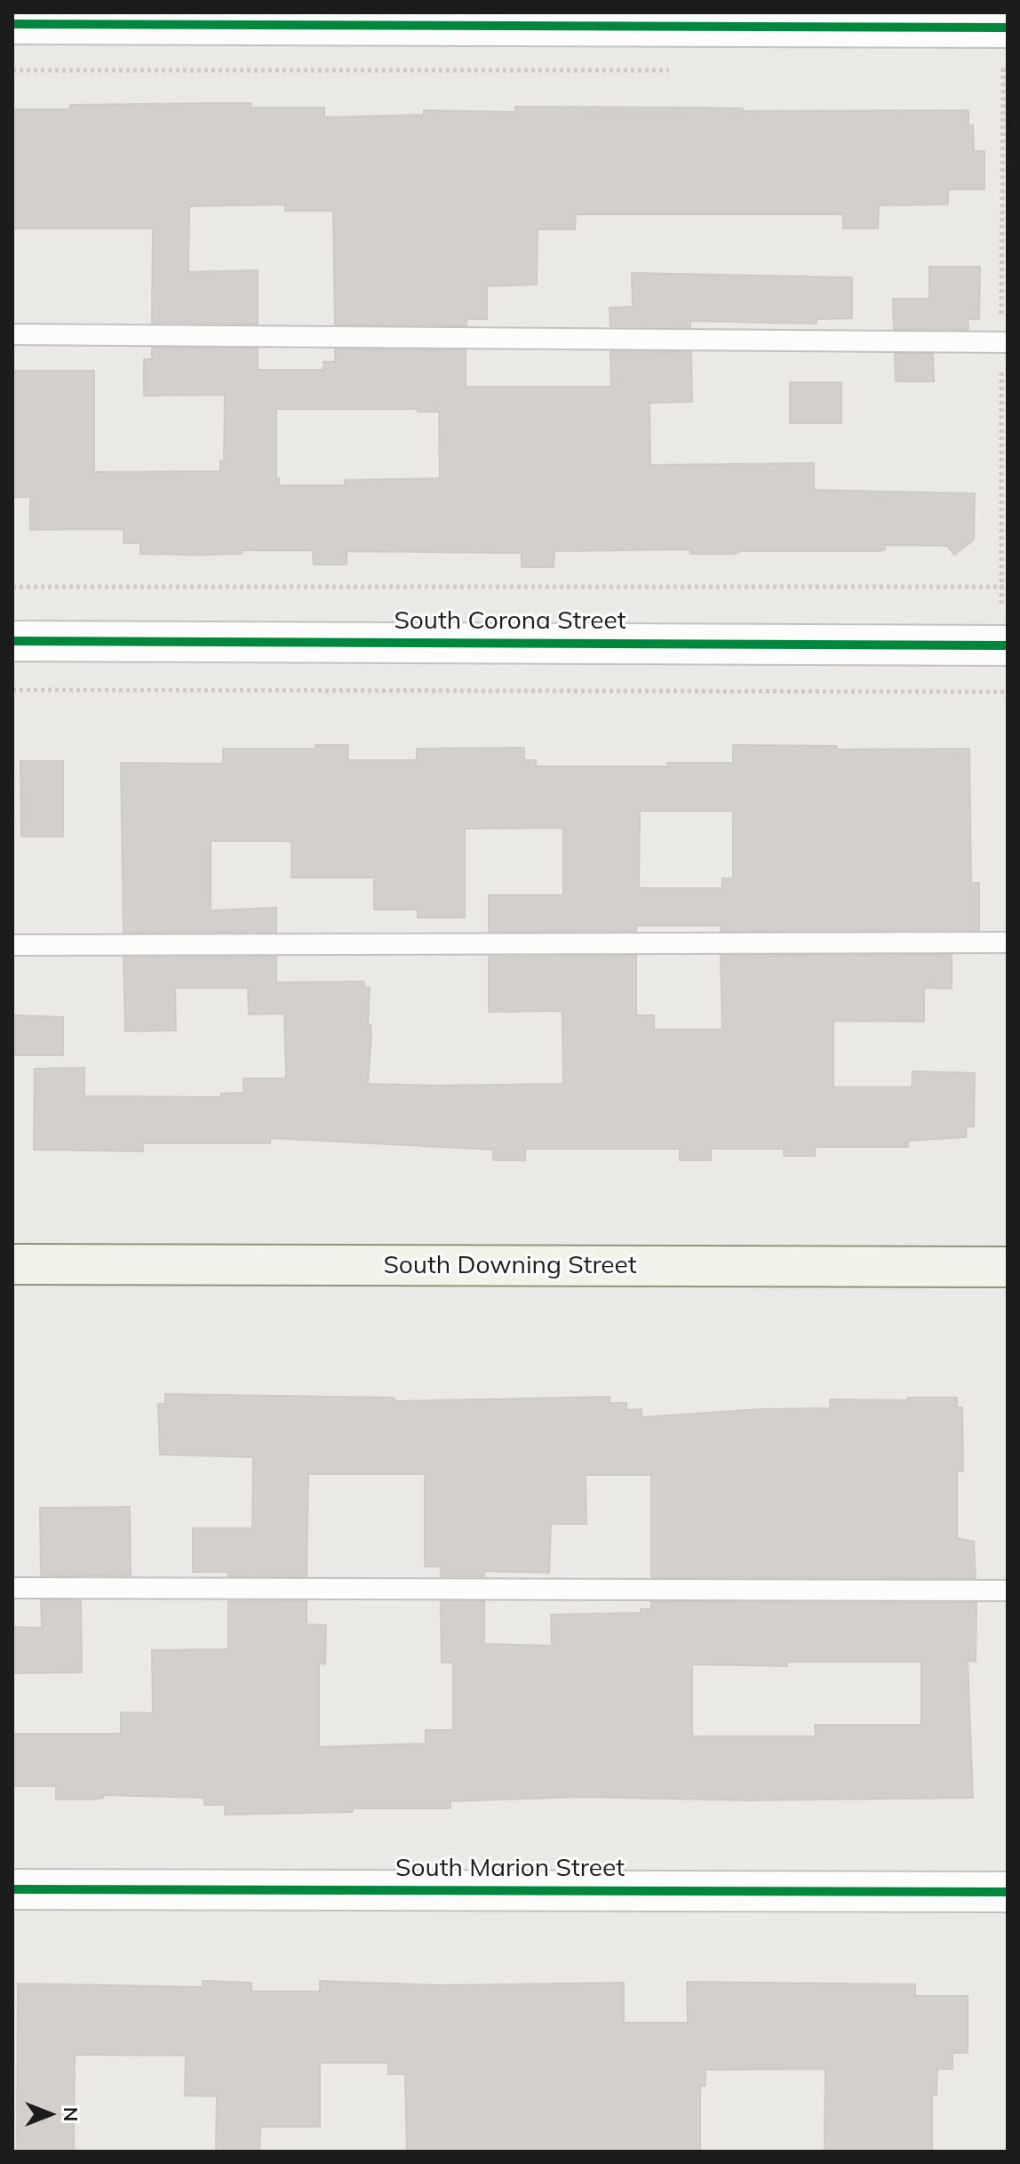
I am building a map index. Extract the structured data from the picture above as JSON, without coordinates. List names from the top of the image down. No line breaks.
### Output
{"streets":{"main road":["South Downing Street"],"street":["South Corona Street","South Marion Street"]},"north":"right"}
